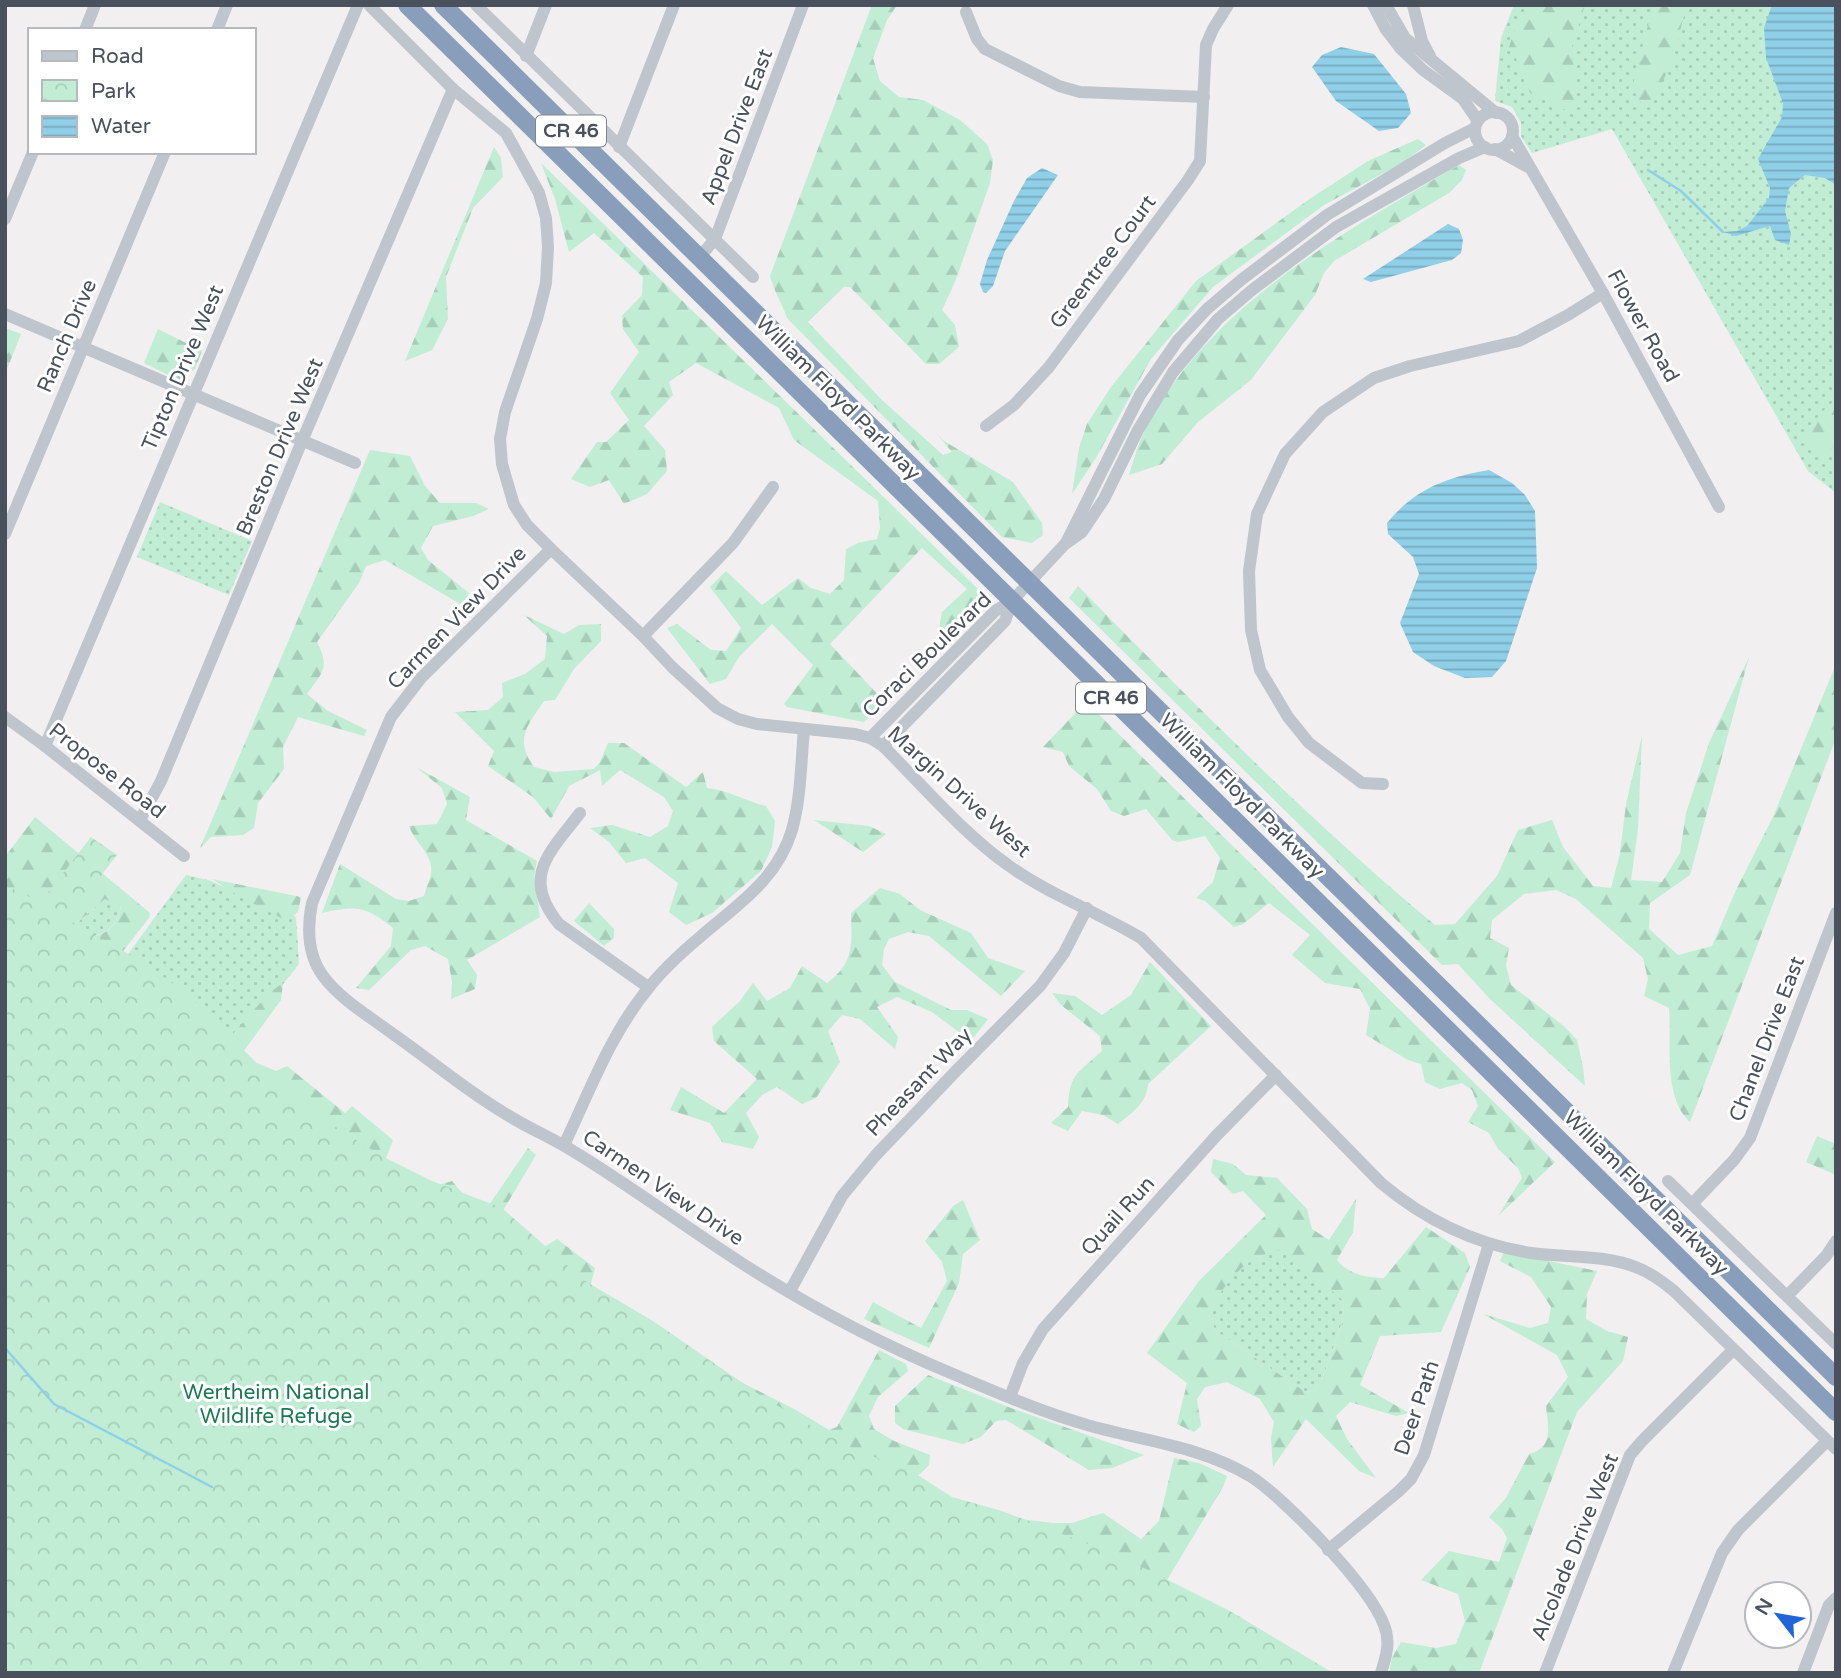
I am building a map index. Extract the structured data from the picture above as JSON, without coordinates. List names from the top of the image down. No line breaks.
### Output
{"streets":{"highway":["CR 46","William Floyd Parkway"],"street":["Appel Drive East","Greentree Court","Flower Road","Ranch Drive","Tipton Drive West","Breston Drive West","Carmen View Drive","Coraci Boulevard","Propose Road","Margin Drive West","Chanel Drive East","Pheasant Way","Quail Run","Deer Path","Alcolade Drive West"]},"crossings":[["Appel Drive East","William Floyd Parkway"],["Tipton Drive West","Propose Road"],["William Floyd Parkway","Coraci Boulevard"],["Breston Drive West","Propose Road"],["Breston Drive West","Margin Drive West"],["Carmen View Drive","Margin Drive West"],["Carmen View Drive","Pheasant Way"],["Carmen View Drive","Quail Run"],["Carmen View Drive","Deer Path"],["Coraci Boulevard","Margin Drive West"],["Margin Drive West","Pheasant Way"],["Margin Drive West","Quail Run"],["Margin Drive West","Deer Path"],["Margin Drive West","Alcolade Drive West"]],"parks":["Wertheim National Wildlife Refuge"],"legend":["Road","Park","Water"],"north":"top left"}
